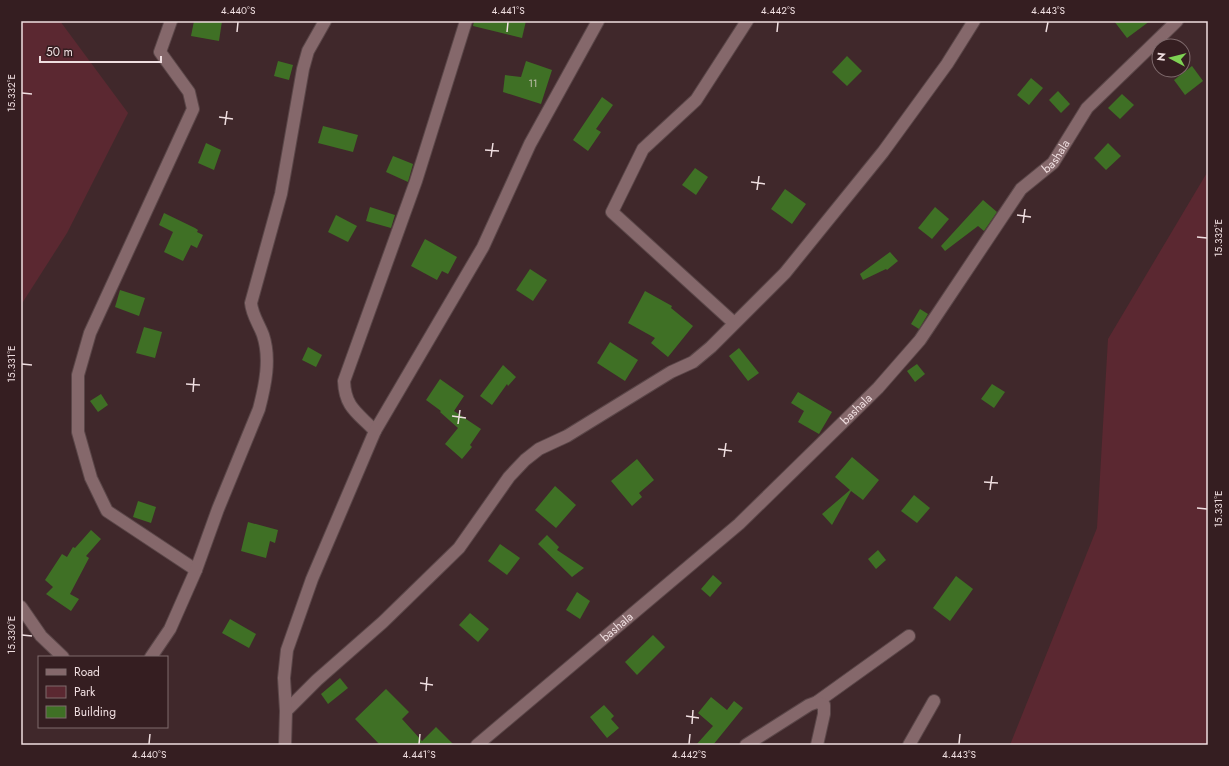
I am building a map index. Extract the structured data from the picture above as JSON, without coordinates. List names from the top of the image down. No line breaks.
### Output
{"streets":{"street":["bashala"]},"house_numbers":["11"],"legend":["Road","Park","Building"],"scale_bar":"50 m","north":"left","coordinates":["4.440°S","4.441°S","4.442°S","4.443°S","15.332°E","15.331°E","15.330°E"]}
